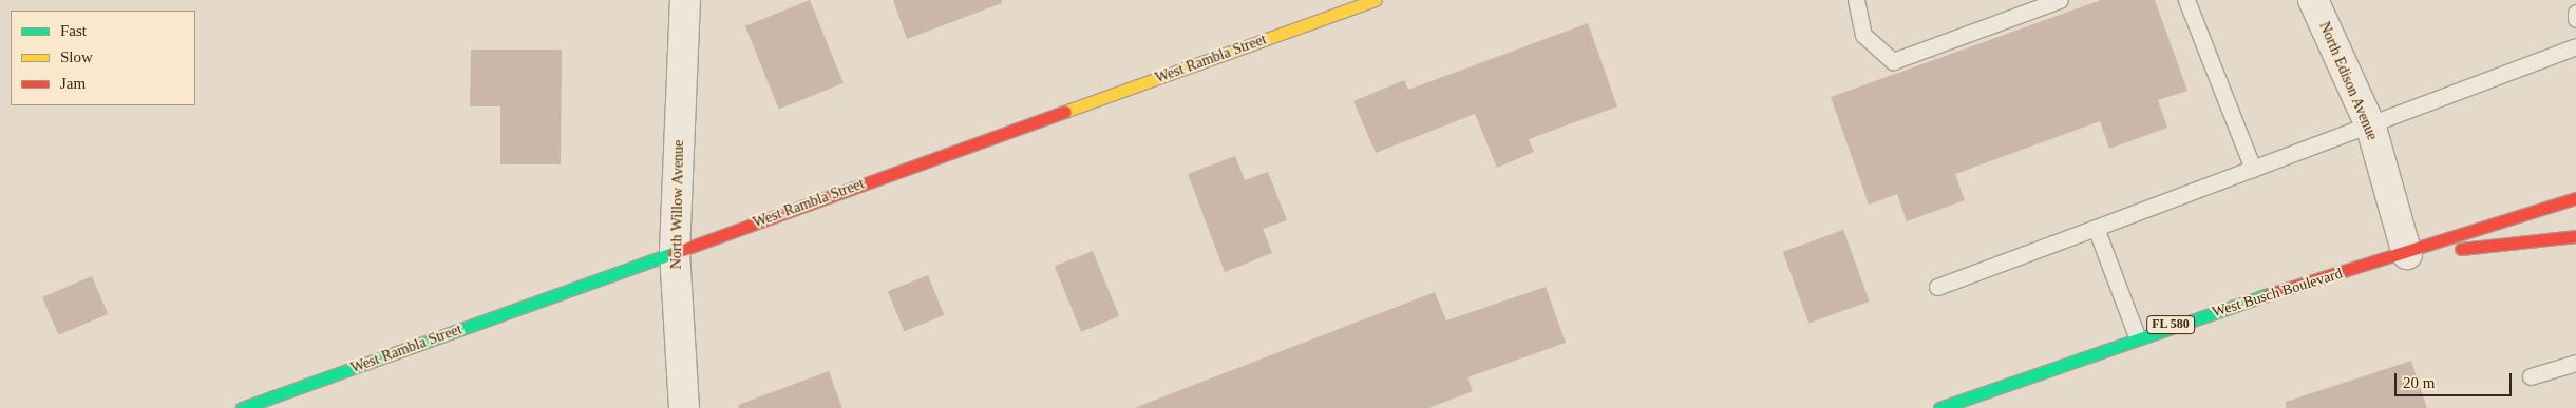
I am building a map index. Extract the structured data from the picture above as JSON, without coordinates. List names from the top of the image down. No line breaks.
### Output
{"streets":{"street":["West Rambla Street","North Edison Avenue","North Willow Avenue","West Busch Boulevard","FL 580"]},"crossings":[["West Rambla Street","North Willow Avenue"],["North Edison Avenue","West Busch Boulevard"]],"legend":["Fast","Slow","Jam"],"scale_bar":"20 m"}
